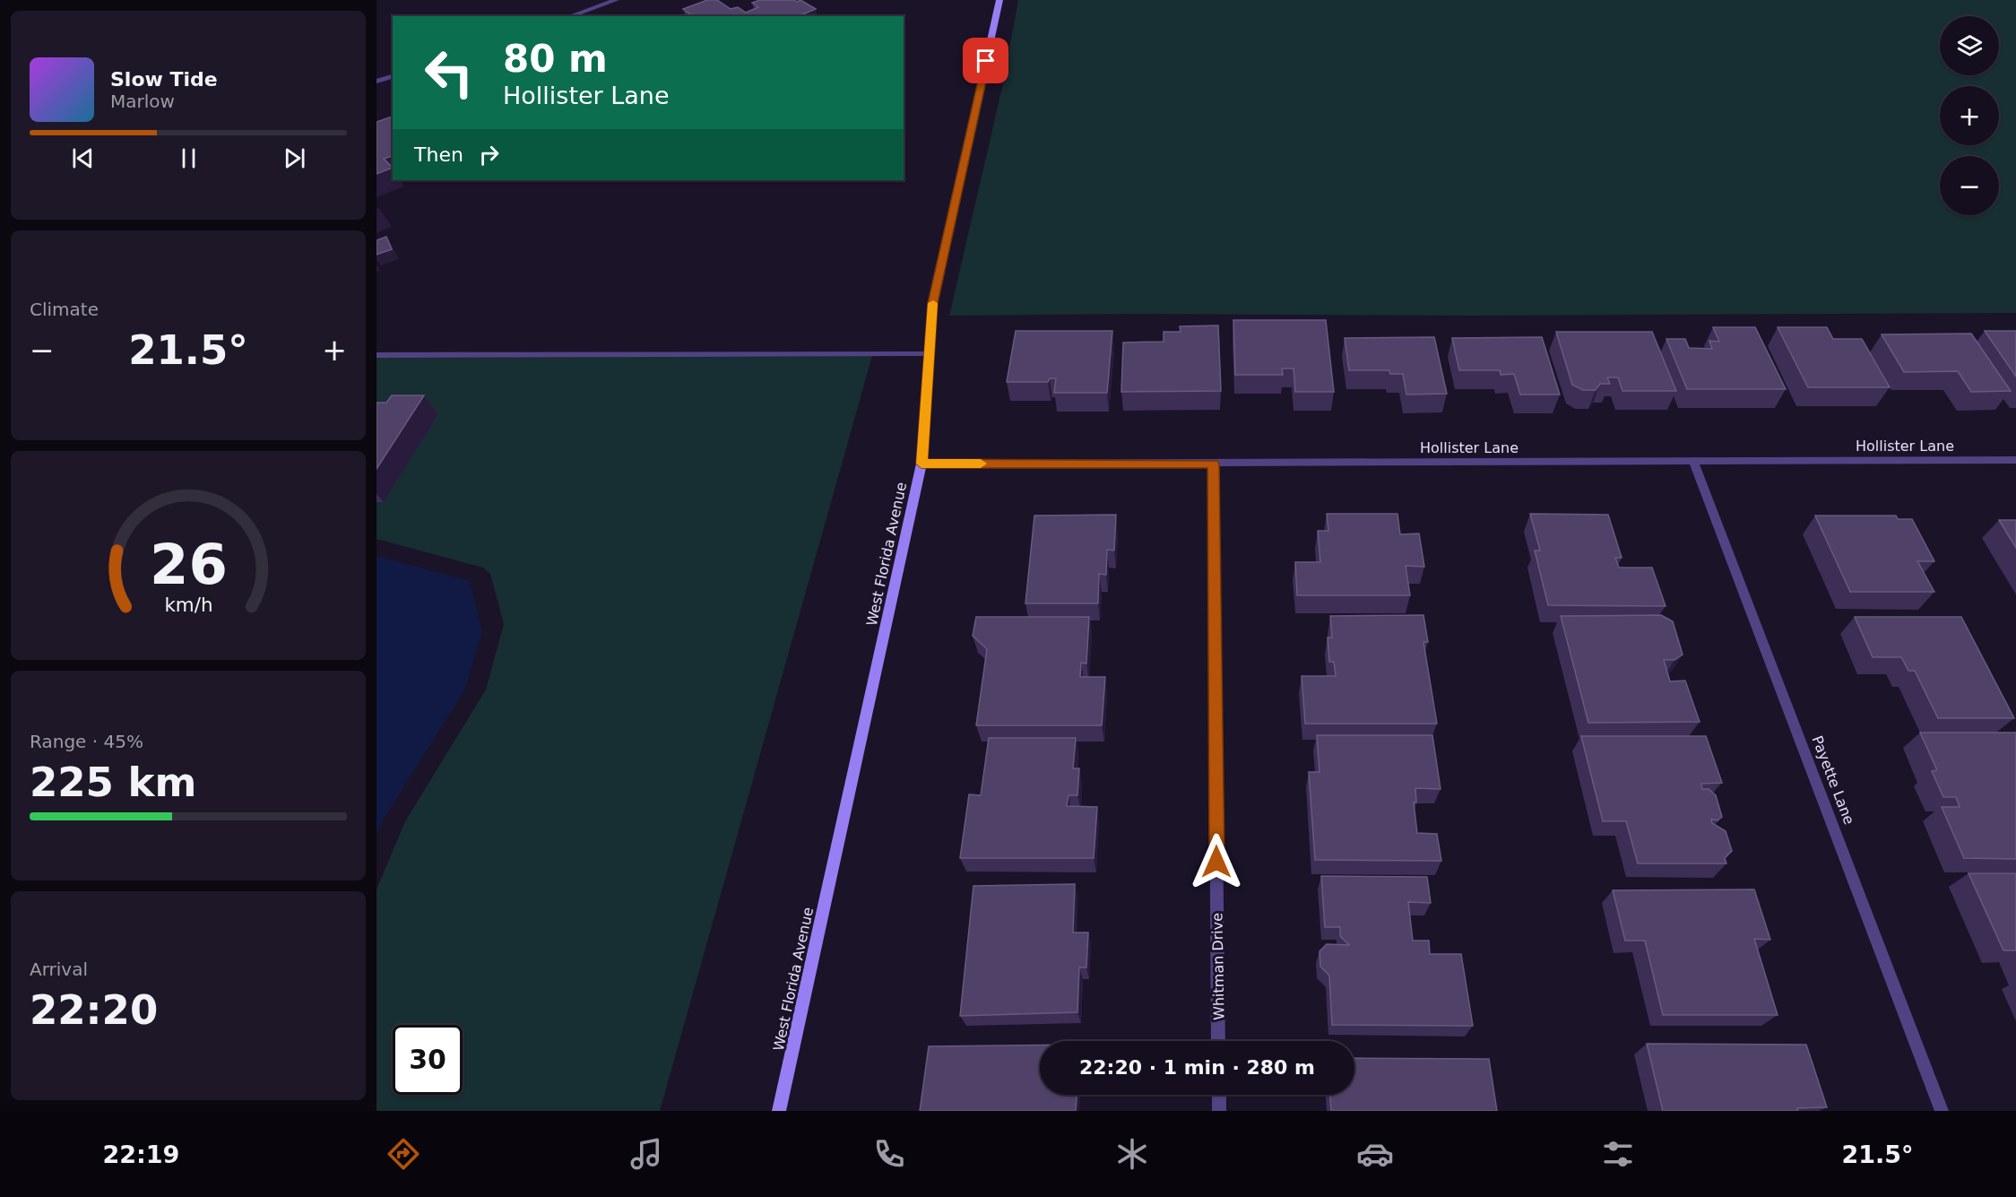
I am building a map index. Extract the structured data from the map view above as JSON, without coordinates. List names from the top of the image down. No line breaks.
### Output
{"streets":{"street":["Hollister Lane","West Florida Avenue","Payette Lane","Whitman Drive"]},"crossings":[["Hollister Lane","West Florida Avenue"],["Hollister Lane","Payette Lane"],["Hollister Lane","Whitman Drive"]],"page":{"map_buttons":["+","−"],"turn":["80 m","Hollister Lane"],"song":["Slow Tide","Marlow"],"then":"Then","tile":["Climate",["Range · 45%","225 km"],["Arrival","22:20"]],"heat":["−","21.5°","+"],"limit":"30","trip":"22:20 · 1 min · 280 m","tabs":["22:19","21.5°"],"gauge":["26","km/h"]}}
